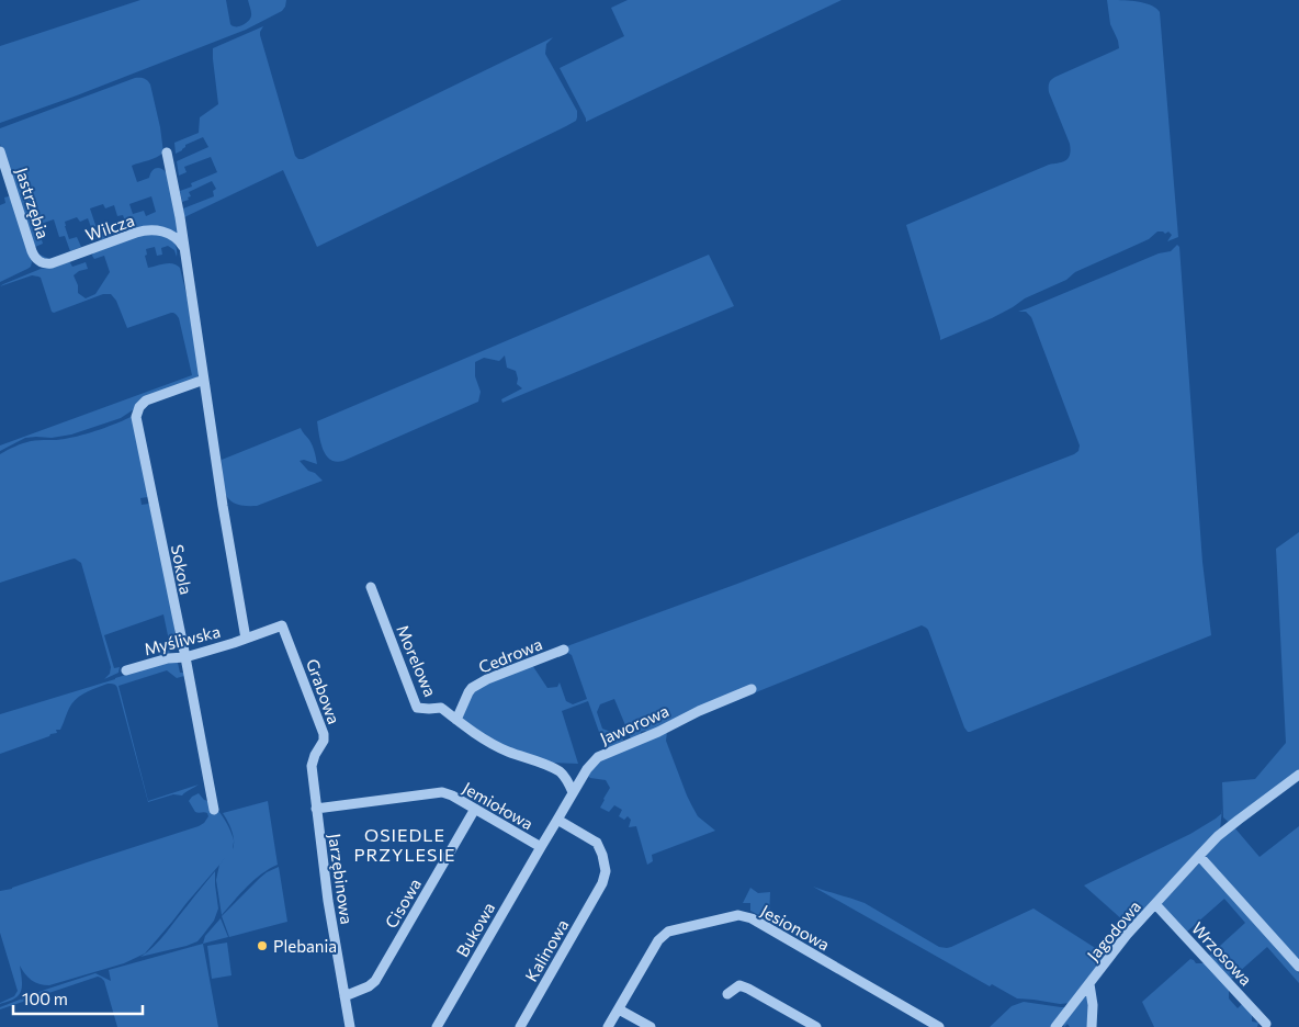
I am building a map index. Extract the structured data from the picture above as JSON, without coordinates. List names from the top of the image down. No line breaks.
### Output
{"streets":{"street":["Jastrzębia","Wilcza","Sokola","Myśliwska","Cedrowa","Morelowa","Grabowa","Jaworowa","Jemiołowa","Jarzębinowa","Cisowa","Jesionowa","Bukowa","Jagodowa","Kalinowa","Wrzosowa"]},"crossings":[["Jastrzębia","Wilcza"],["Sokola","Myśliwska"],["Myśliwska","Grabowa"],["Cedrowa","Morelowa"],["Grabowa","Jarzębinowa"],["Jaworowa","Jemiołowa"],["Jemiołowa","Jarzębinowa"],["Jemiołowa","Cisowa"],["Jemiołowa","Bukowa"],["Jemiołowa","Kalinowa"],["Jarzębinowa","Cisowa"],["Jagodowa","Wrzosowa"]],"districts":["OSIEDLE PRZYLESIE"],"places":["Plebania"],"scale_bar":"100 m"}
